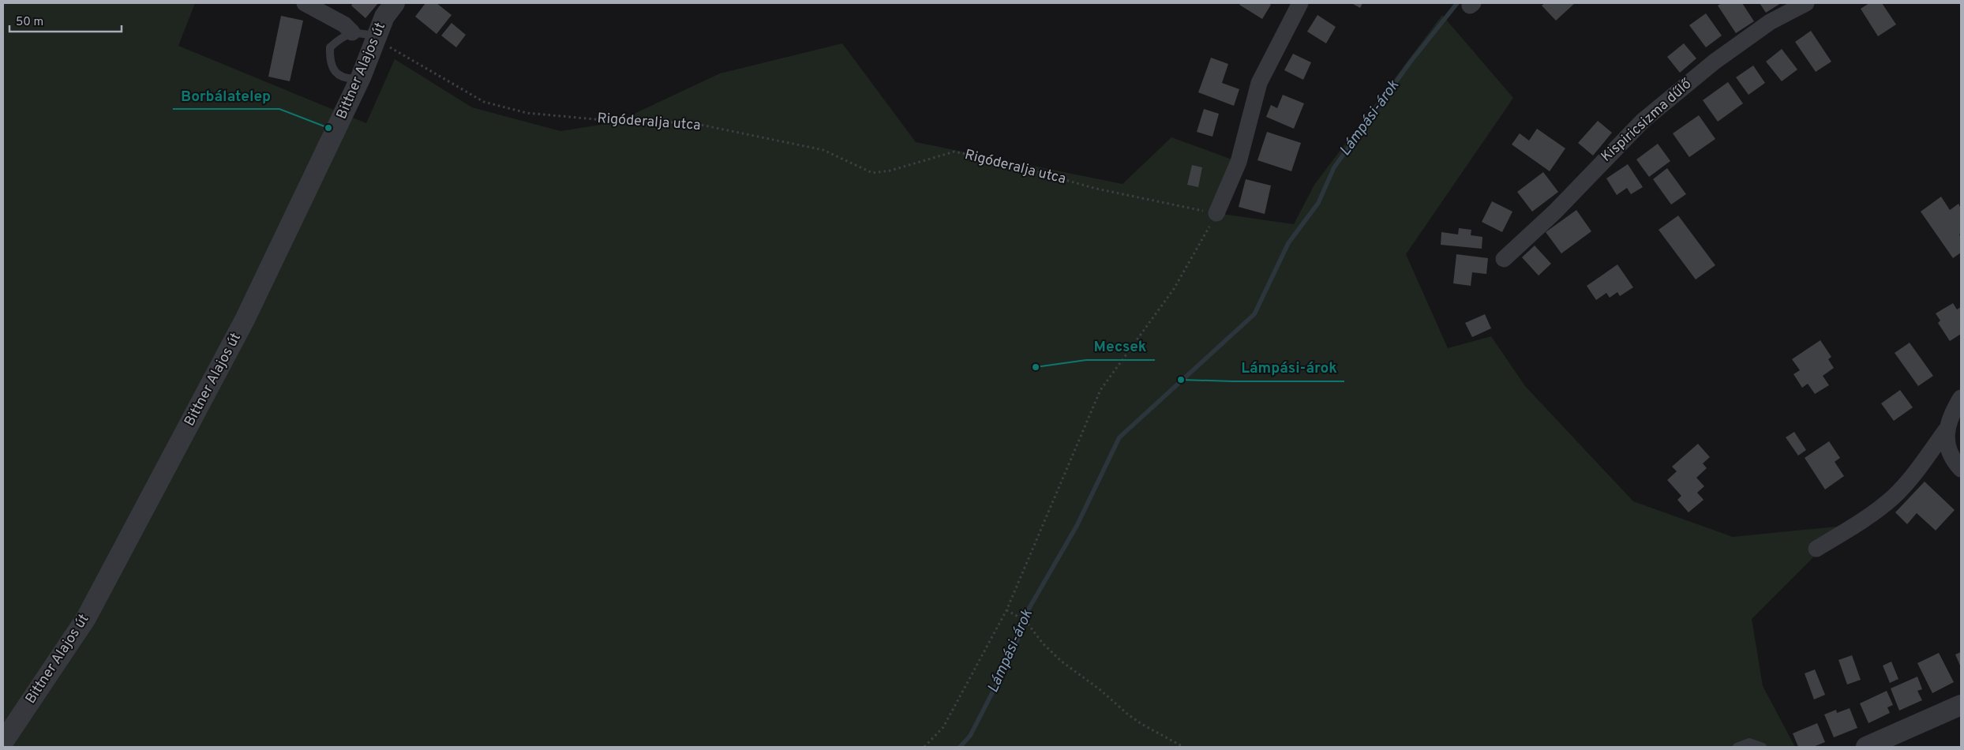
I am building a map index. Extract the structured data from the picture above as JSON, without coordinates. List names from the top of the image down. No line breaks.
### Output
{"streets":{"street":["Bittner Alajos út","Kispiricsizma dűlő"],"path":["Rigóderalja utca"]},"crossings":[["Bittner Alajos út","Rigóderalja utca"]],"water":["Lámpási-árok"],"places":["Borbálatelep","Mecsek","Lámpási-árok"],"scale_bar":"50 m"}
